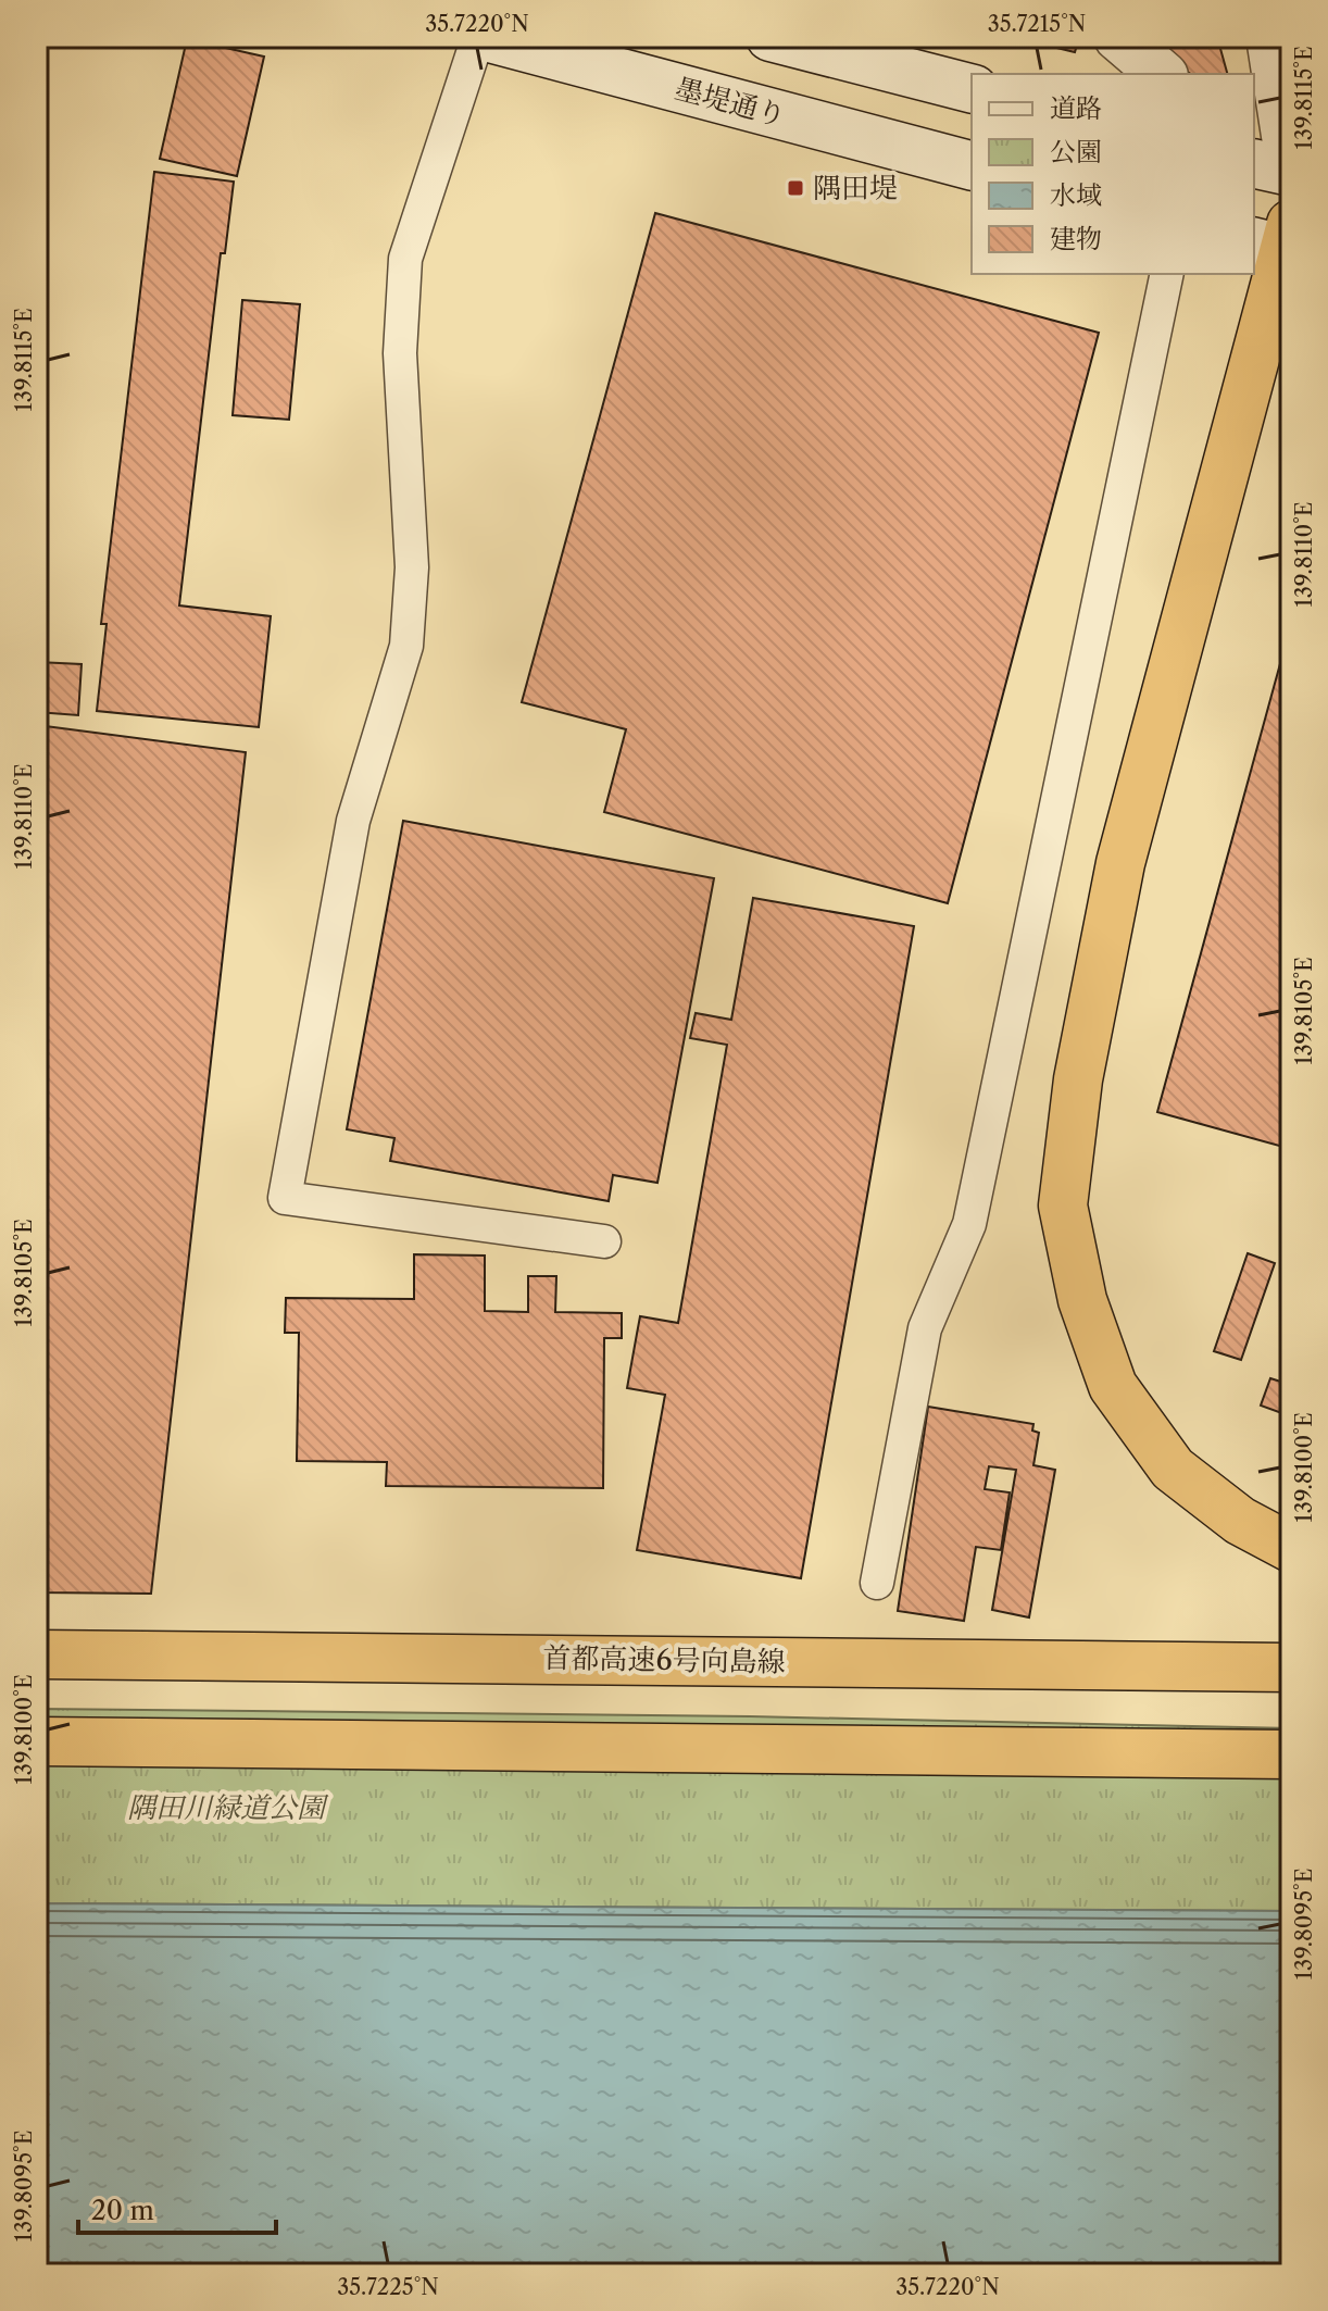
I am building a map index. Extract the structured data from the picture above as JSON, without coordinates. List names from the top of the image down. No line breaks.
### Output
{"streets":{"highway":["首都高速6号向島線"],"main road":["墨堤通り"]},"parks":["隅田川緑道公園"],"places":{"transit":["隅田堤"]},"legend":["道路","公園","水域","建物"],"scale_bar":"20 m","coordinates":["35.7220°N","35.7215°N","139.8115°E","139.8110°E","139.8105°E","139.8100°E","139.8095°E","35.7225°N"]}
